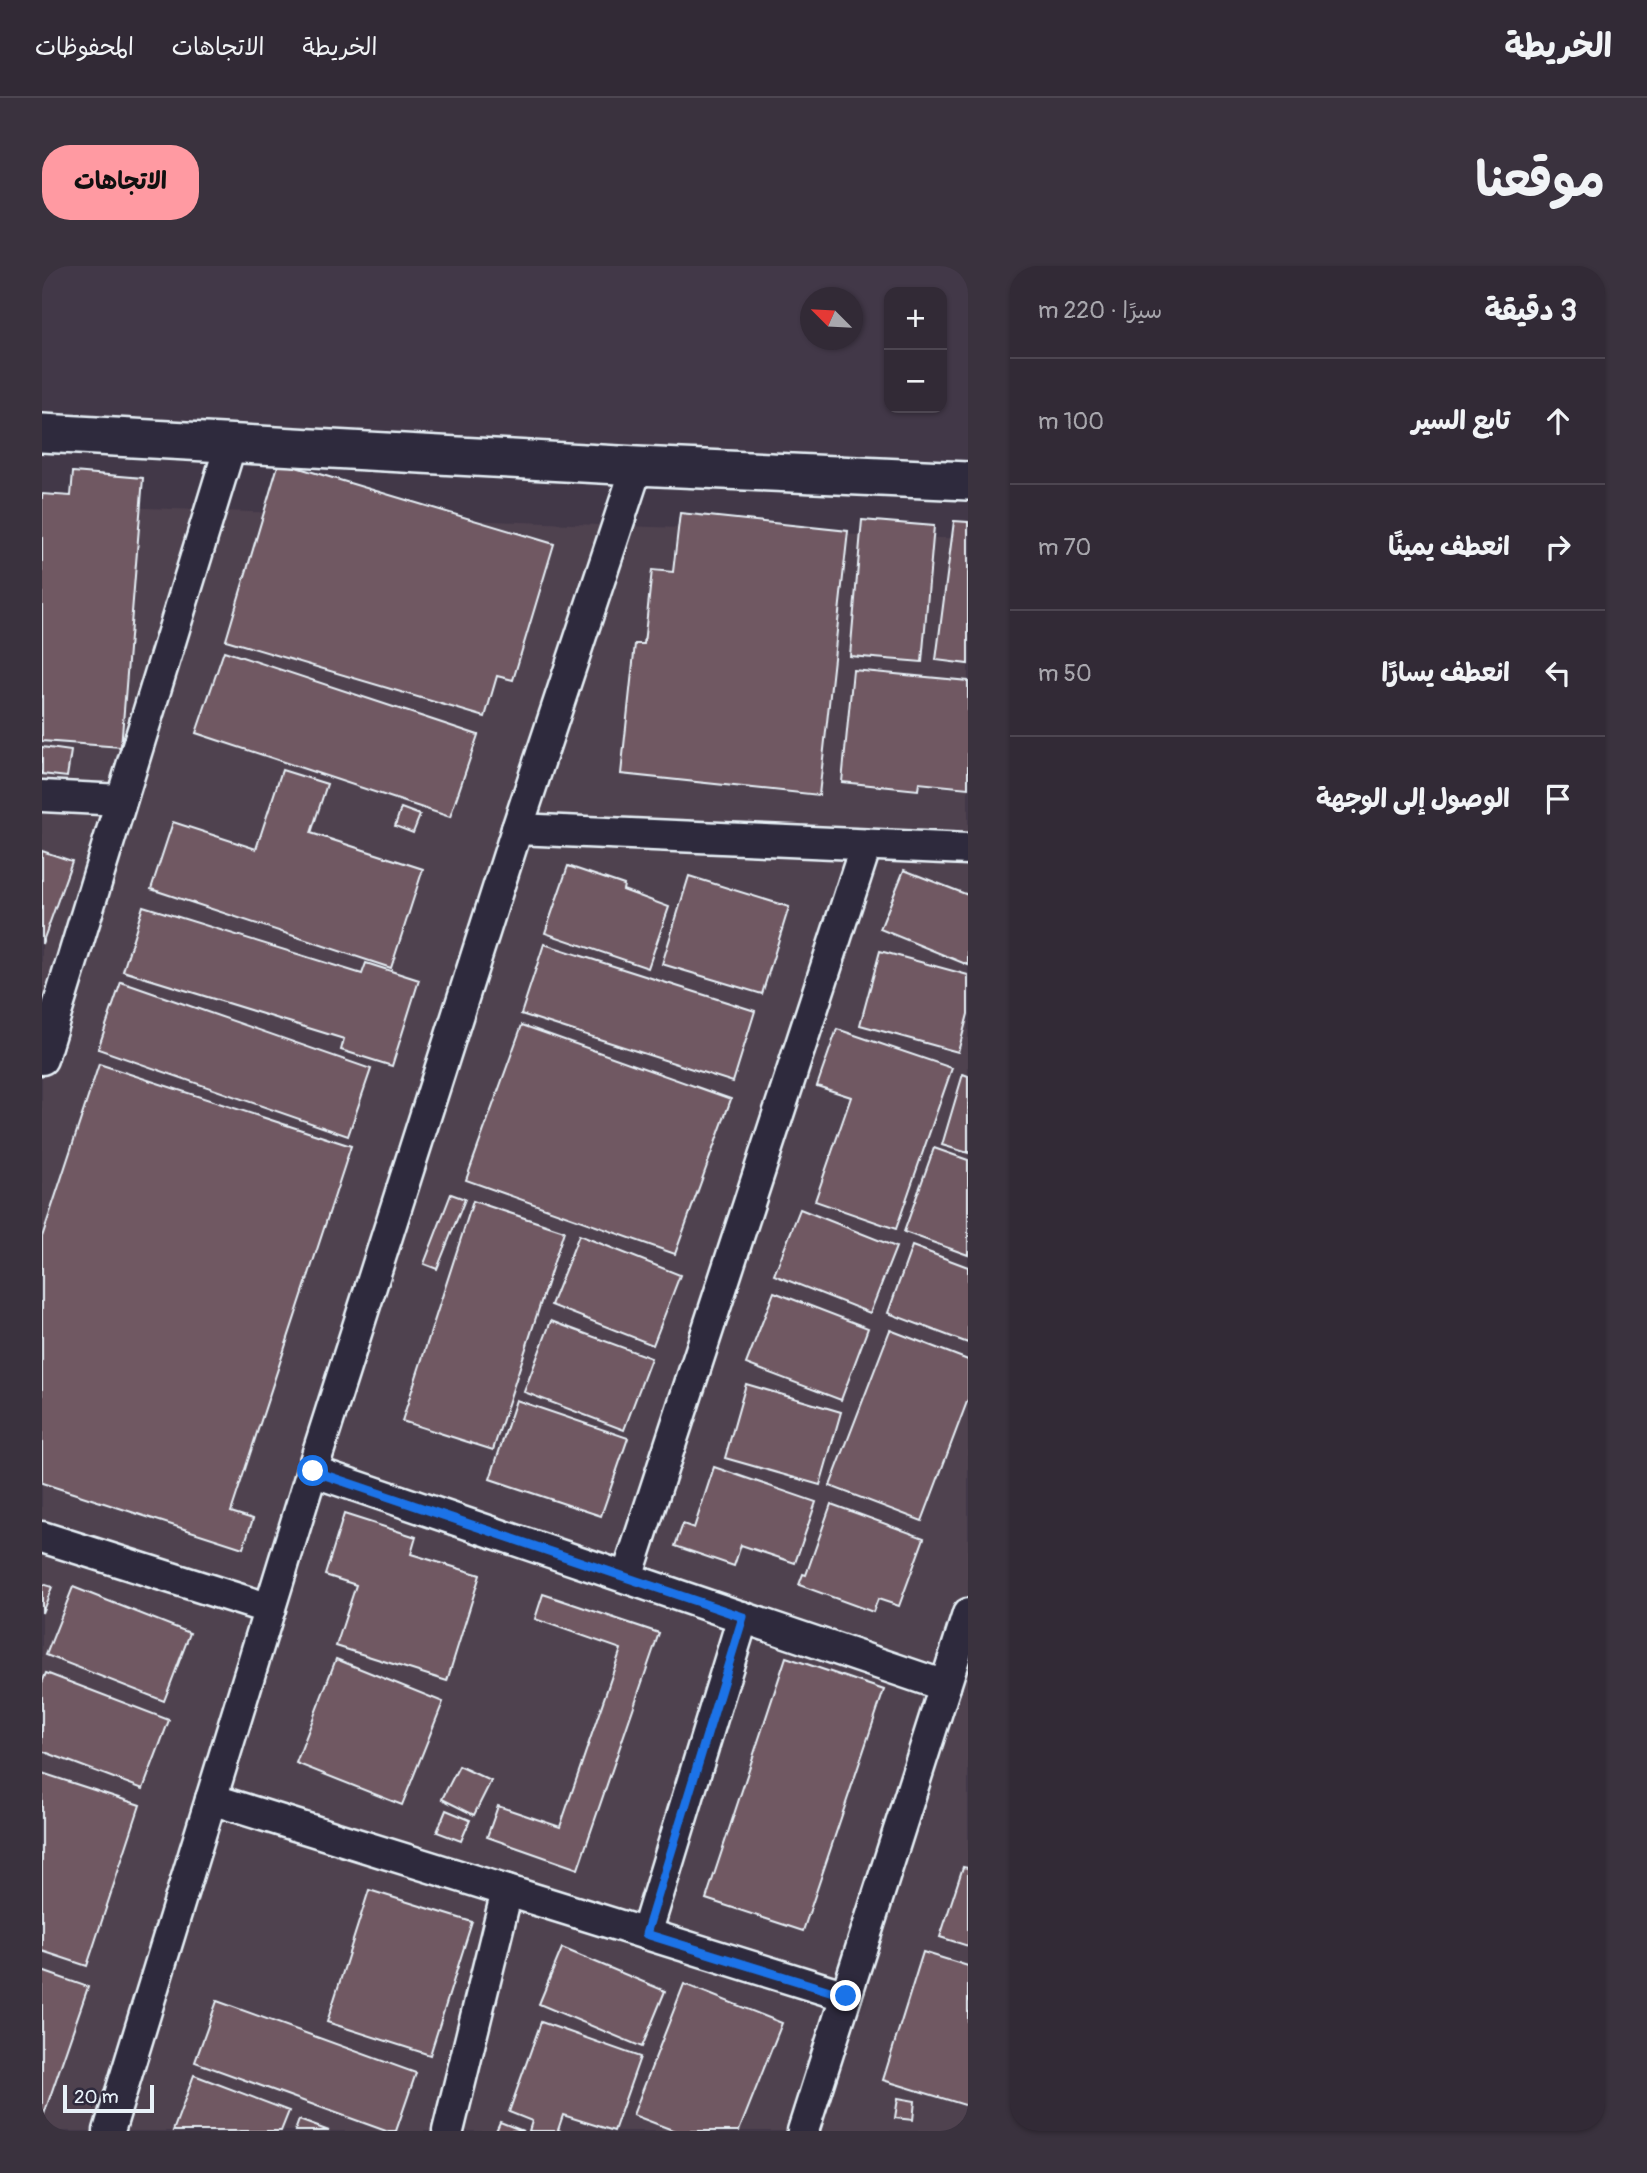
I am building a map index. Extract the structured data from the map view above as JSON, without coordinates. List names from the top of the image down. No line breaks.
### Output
{"scale_bar":"20 m","north":"top left","page":{"header":"الخريطة","nav":["الخريطة","الاتجاهات","المحفوظات"],"title":"موقعنا","buttons":"الاتجاهات","heading":["3 دقيقة","سيرًا · 220 m"],"map_buttons":["+","−"],"list":[["تابع السير","100 m"],["انعطف يمينًا","70 m"],["انعطف يسارًا","50 m"],"الوصول إلى الوجهة"],"scale":"20 m"}}
